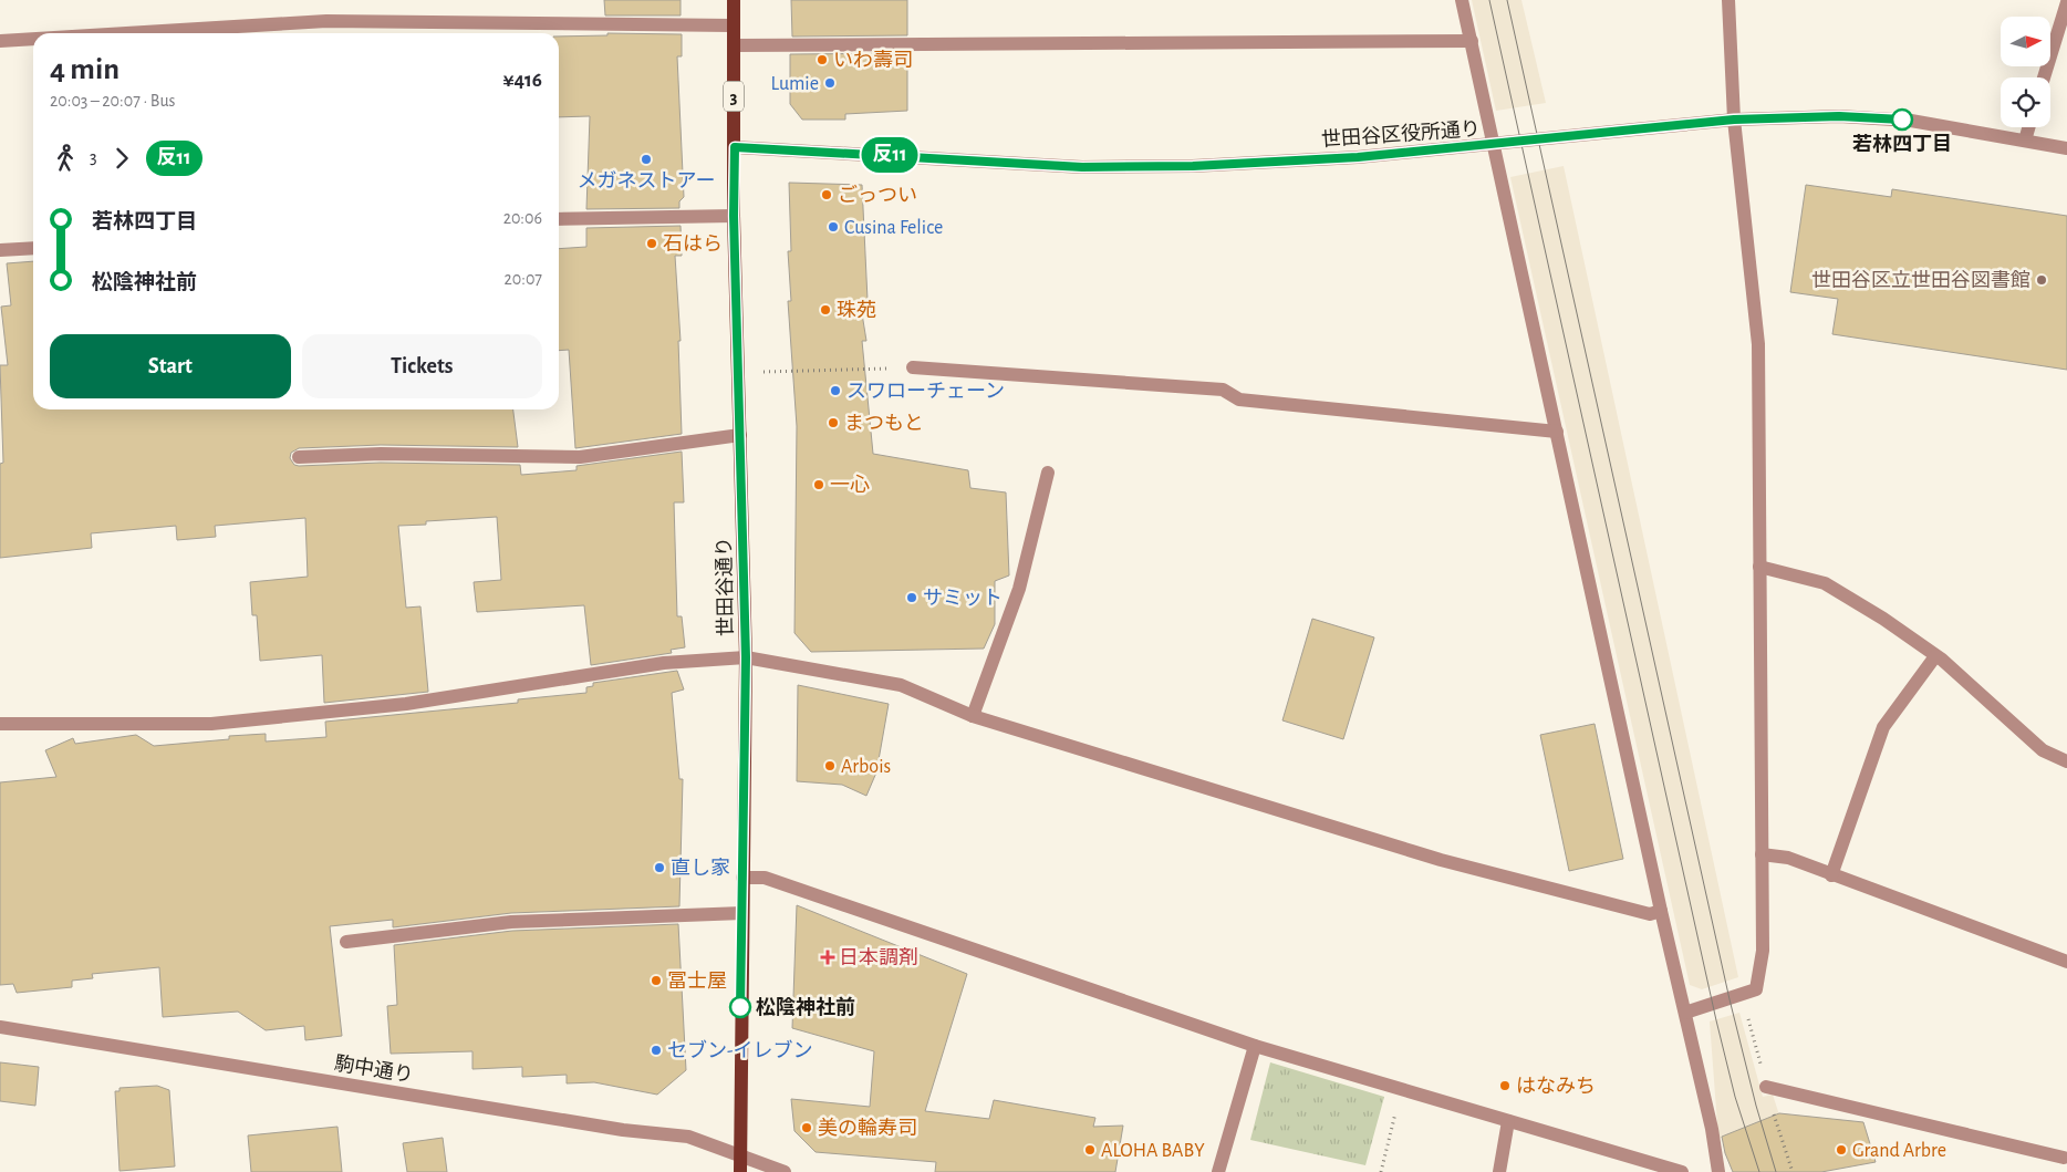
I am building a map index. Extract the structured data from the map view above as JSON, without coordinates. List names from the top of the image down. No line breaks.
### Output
{"streets":{"main road":["3","世田谷通り"],"street":["世田谷区役所通り","駒中通り"]},"crossings":[["世田谷区役所通り","世田谷通り"],["世田谷通り","駒中通り"]],"places":{"other":["いわ壽司","Lumie","若林四丁目","メガネストアー","ごっつい","Cusina Felice","石はら","世田谷区立世田谷図書館","珠苑","スワローチェーン","まつもと","一心","サミット","Arbois","直し家","冨士屋","松陰神社前","セブン-イレブン","はなみち","美の輪寿司","ALOHA BABY","Grand Arbre"],"health":["日本調剤"]},"lines":["bus line 反11"],"north":"right","page":{"on_map":"反11","heading":["4 min","20:03 – 20:07 · Bus","¥416"],"legs":["3","反11"],"list":[{"name":"若林四丁目","value":"20:06"},{"name":"松陰神社前","value":"20:07"}],"buttons":["Start","Tickets"]}}
